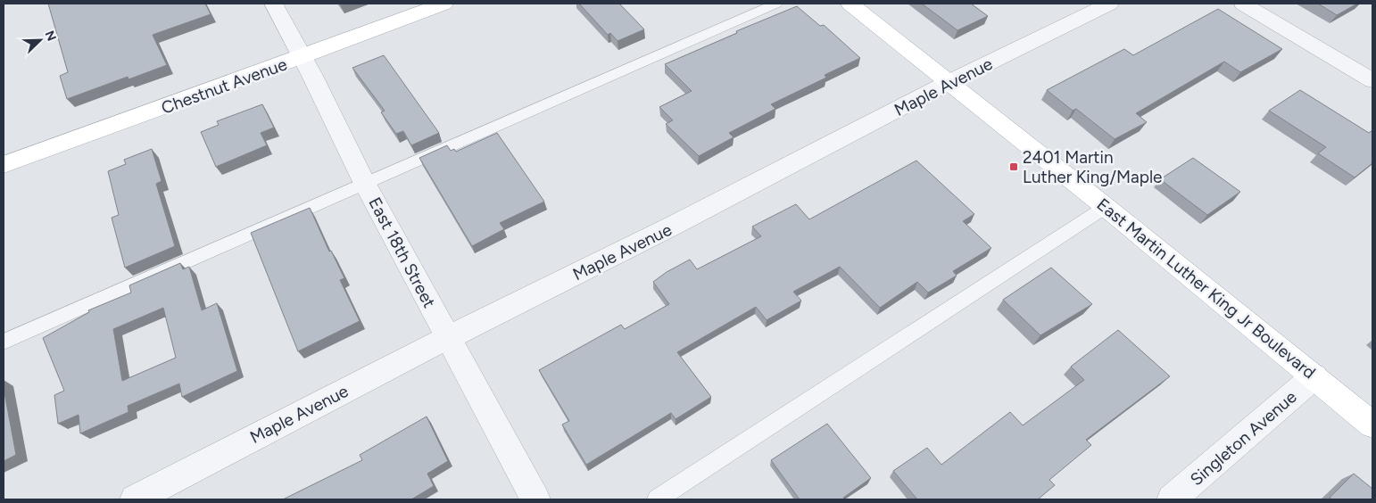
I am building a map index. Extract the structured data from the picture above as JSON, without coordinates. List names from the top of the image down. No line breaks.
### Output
{"streets":{"main road":["Chestnut Avenue","East Martin Luther King Jr Boulevard"],"street":["Maple Avenue","East 18th Street","Singleton Avenue"]},"crossings":[["Chestnut Avenue","East 18th Street"],["Maple Avenue","East 18th Street"],["Maple Avenue","East Martin Luther King Jr Boulevard"],["East Martin Luther King Jr Boulevard","Singleton Avenue"]],"places":{"transit":["2401 Martin Luther King/Maple"]},"north":"top right"}
